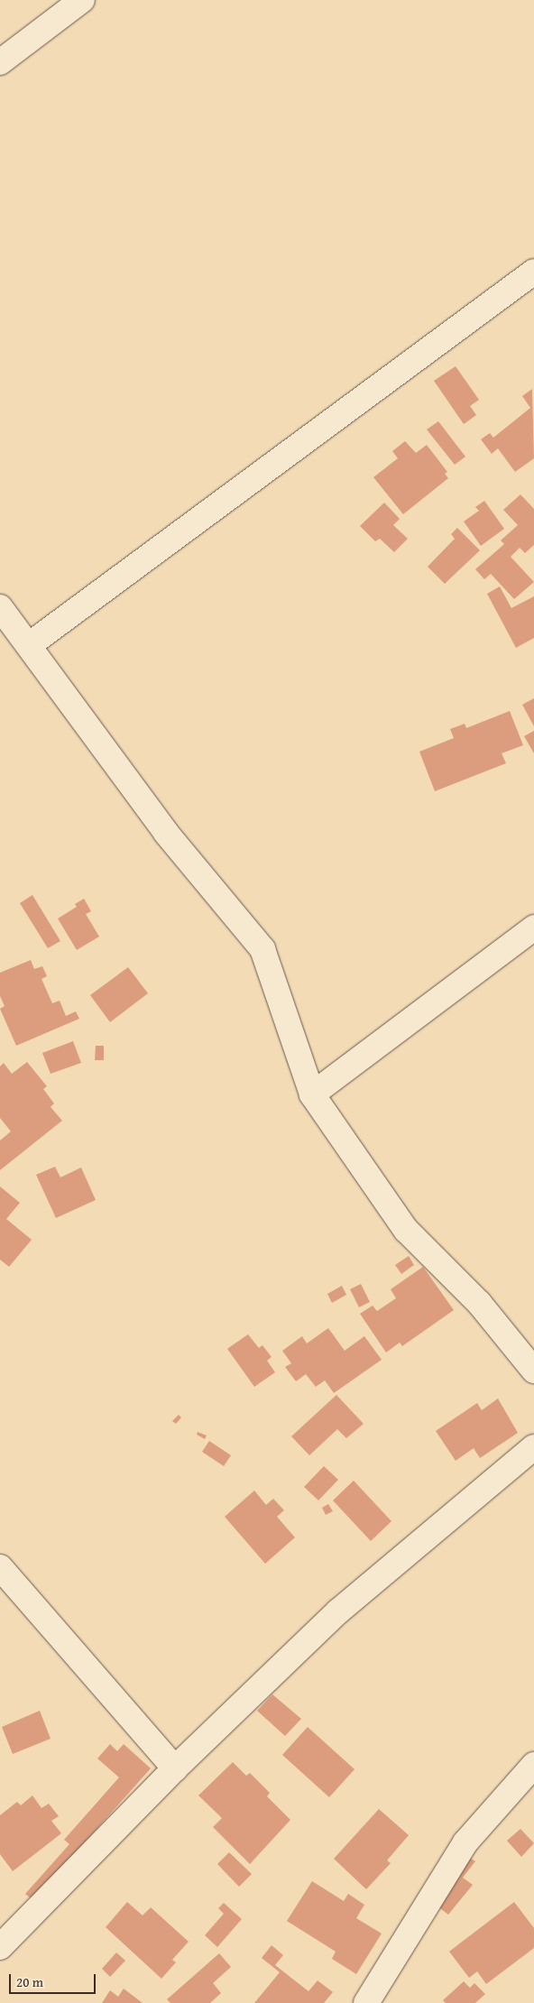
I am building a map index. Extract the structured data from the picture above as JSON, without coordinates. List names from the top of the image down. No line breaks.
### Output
{"scale_bar":"20 m"}
